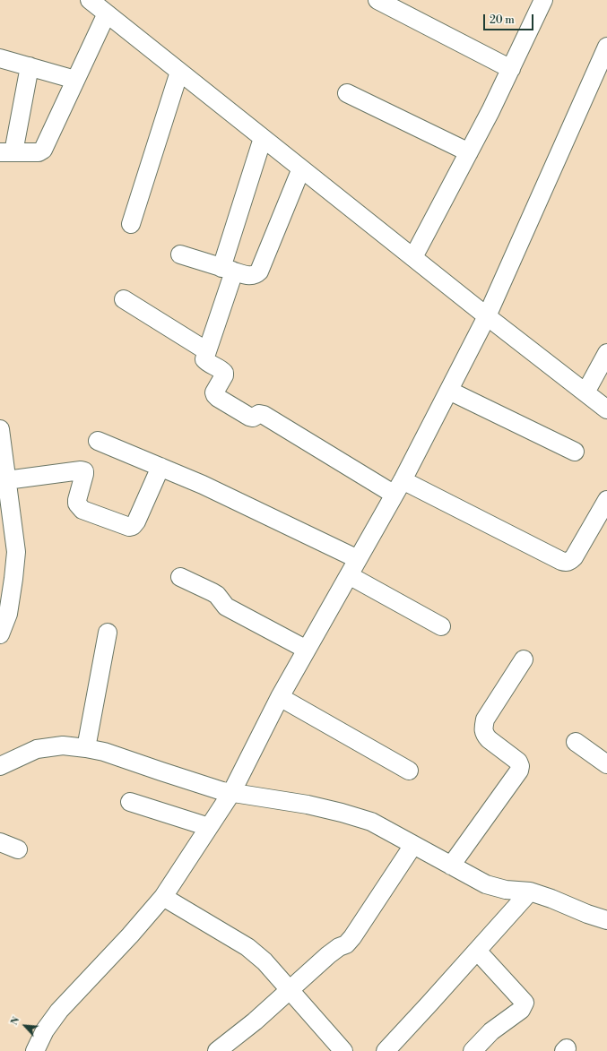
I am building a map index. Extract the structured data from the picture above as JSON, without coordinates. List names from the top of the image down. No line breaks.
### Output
{"scale_bar":"20 m","north":"top left"}
